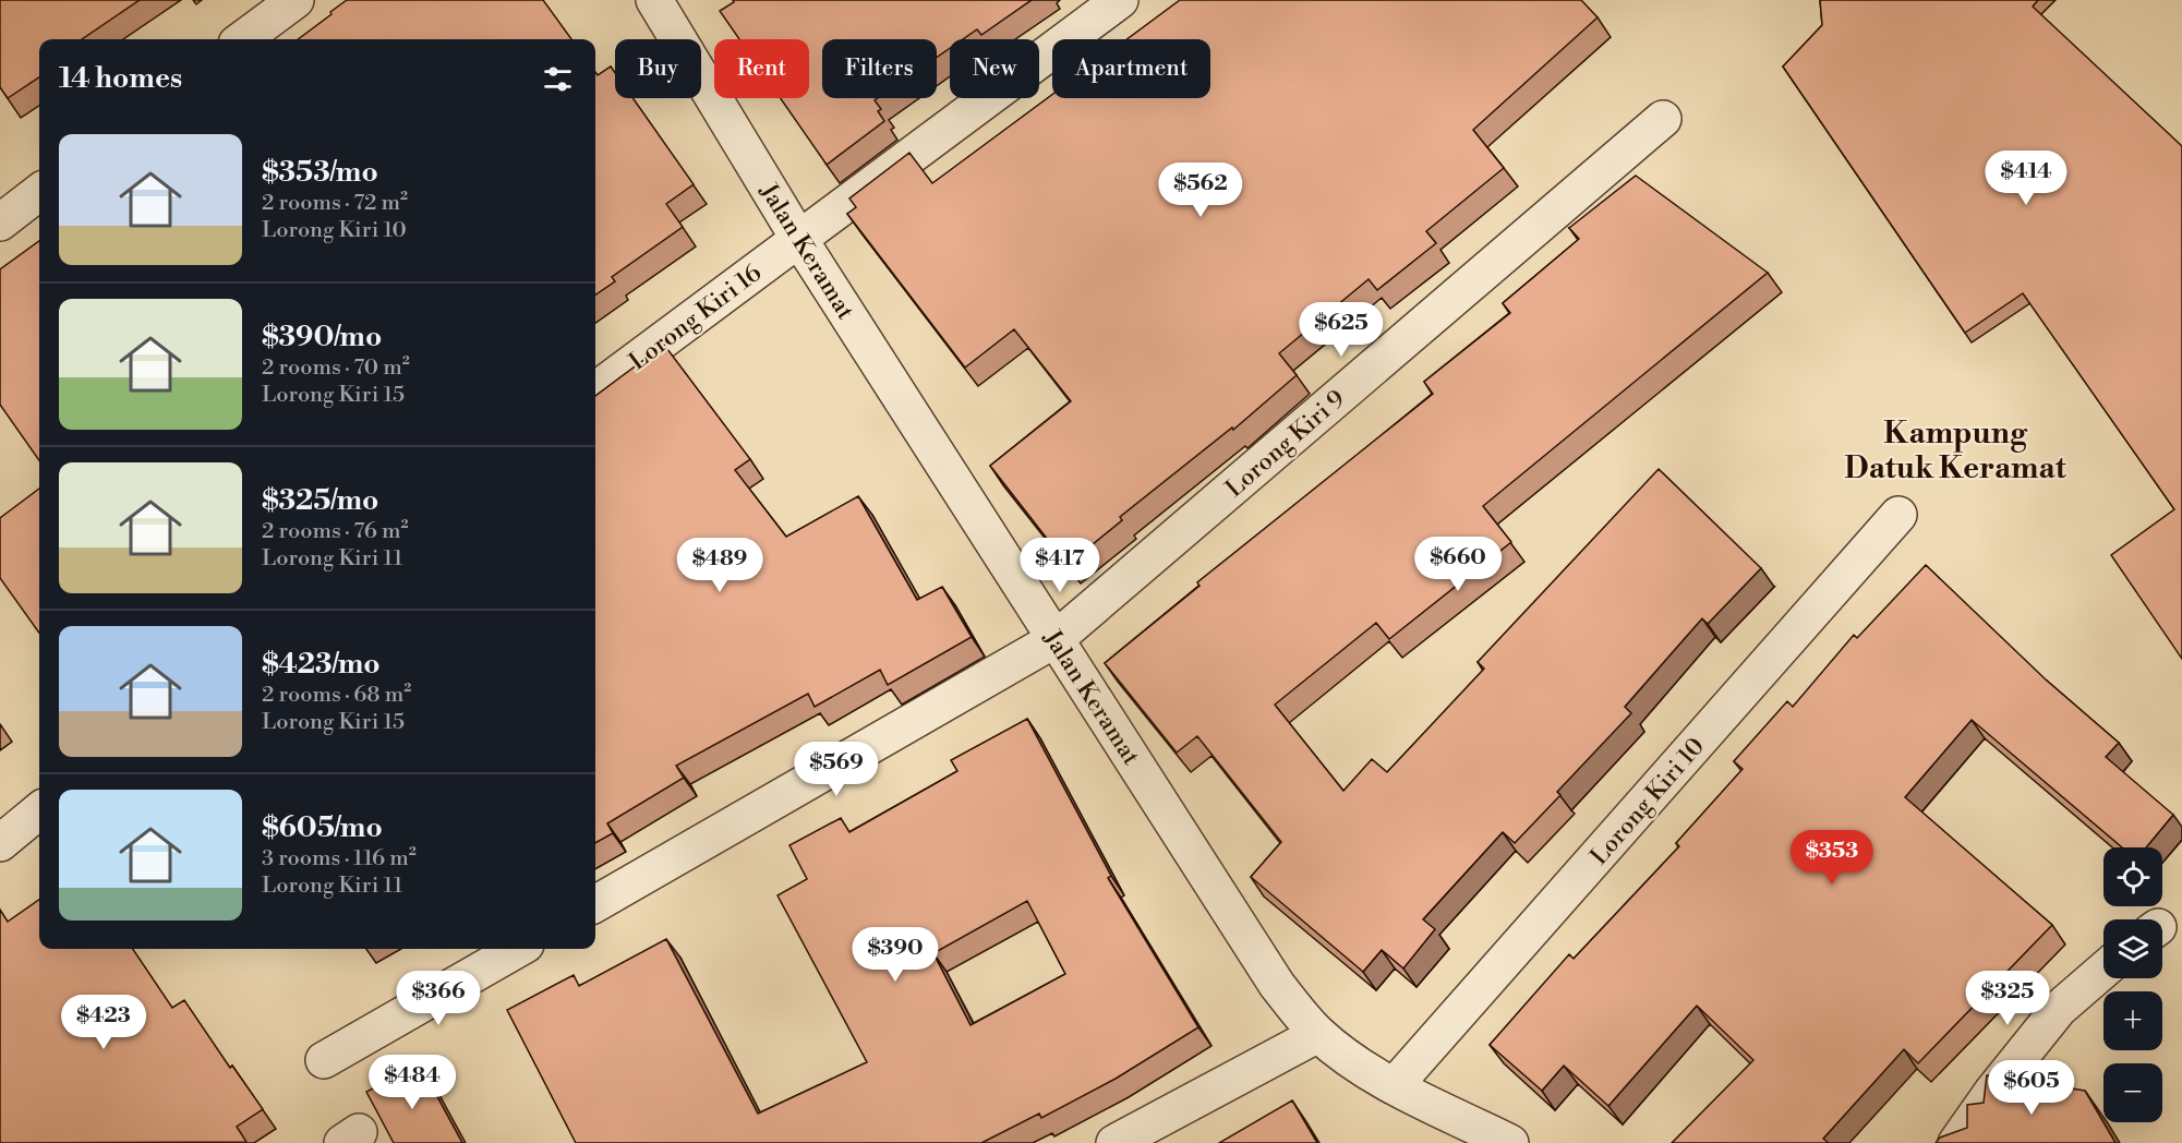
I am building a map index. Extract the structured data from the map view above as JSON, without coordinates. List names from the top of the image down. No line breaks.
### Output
{"streets":{"street":["Jalan Keramat","Lorong Kiri 16","Lorong Kiri 9","Lorong Kiri 10"]},"crossings":[["Jalan Keramat","Lorong Kiri 16"],["Jalan Keramat","Lorong Kiri 9"],["Jalan Keramat","Lorong Kiri 10"]],"districts":["Kampung Datuk Keramat"],"page":{"chip":["Buy","Rent","Filters","New","Apartment"],"heading":"14 homes","list":[{"name":"$353/mo","note":"2 rooms · 72 m² · Lorong Kiri 10"},{"name":"$390/mo","note":"2 rooms · 70 m² · Lorong Kiri 15"},{"name":"$325/mo","note":"2 rooms · 76 m² · Lorong Kiri 11"},{"name":"$423/mo","note":"2 rooms · 68 m² · Lorong Kiri 15"},{"name":"$605/mo","note":"3 rooms · 116 m² · Lorong Kiri 11"}],"price":["$414","$562","$625","$660","$489","$417","$569","$353","$390","$366","$325","$423","$484","$605"],"map_buttons":["+","−"]}}
